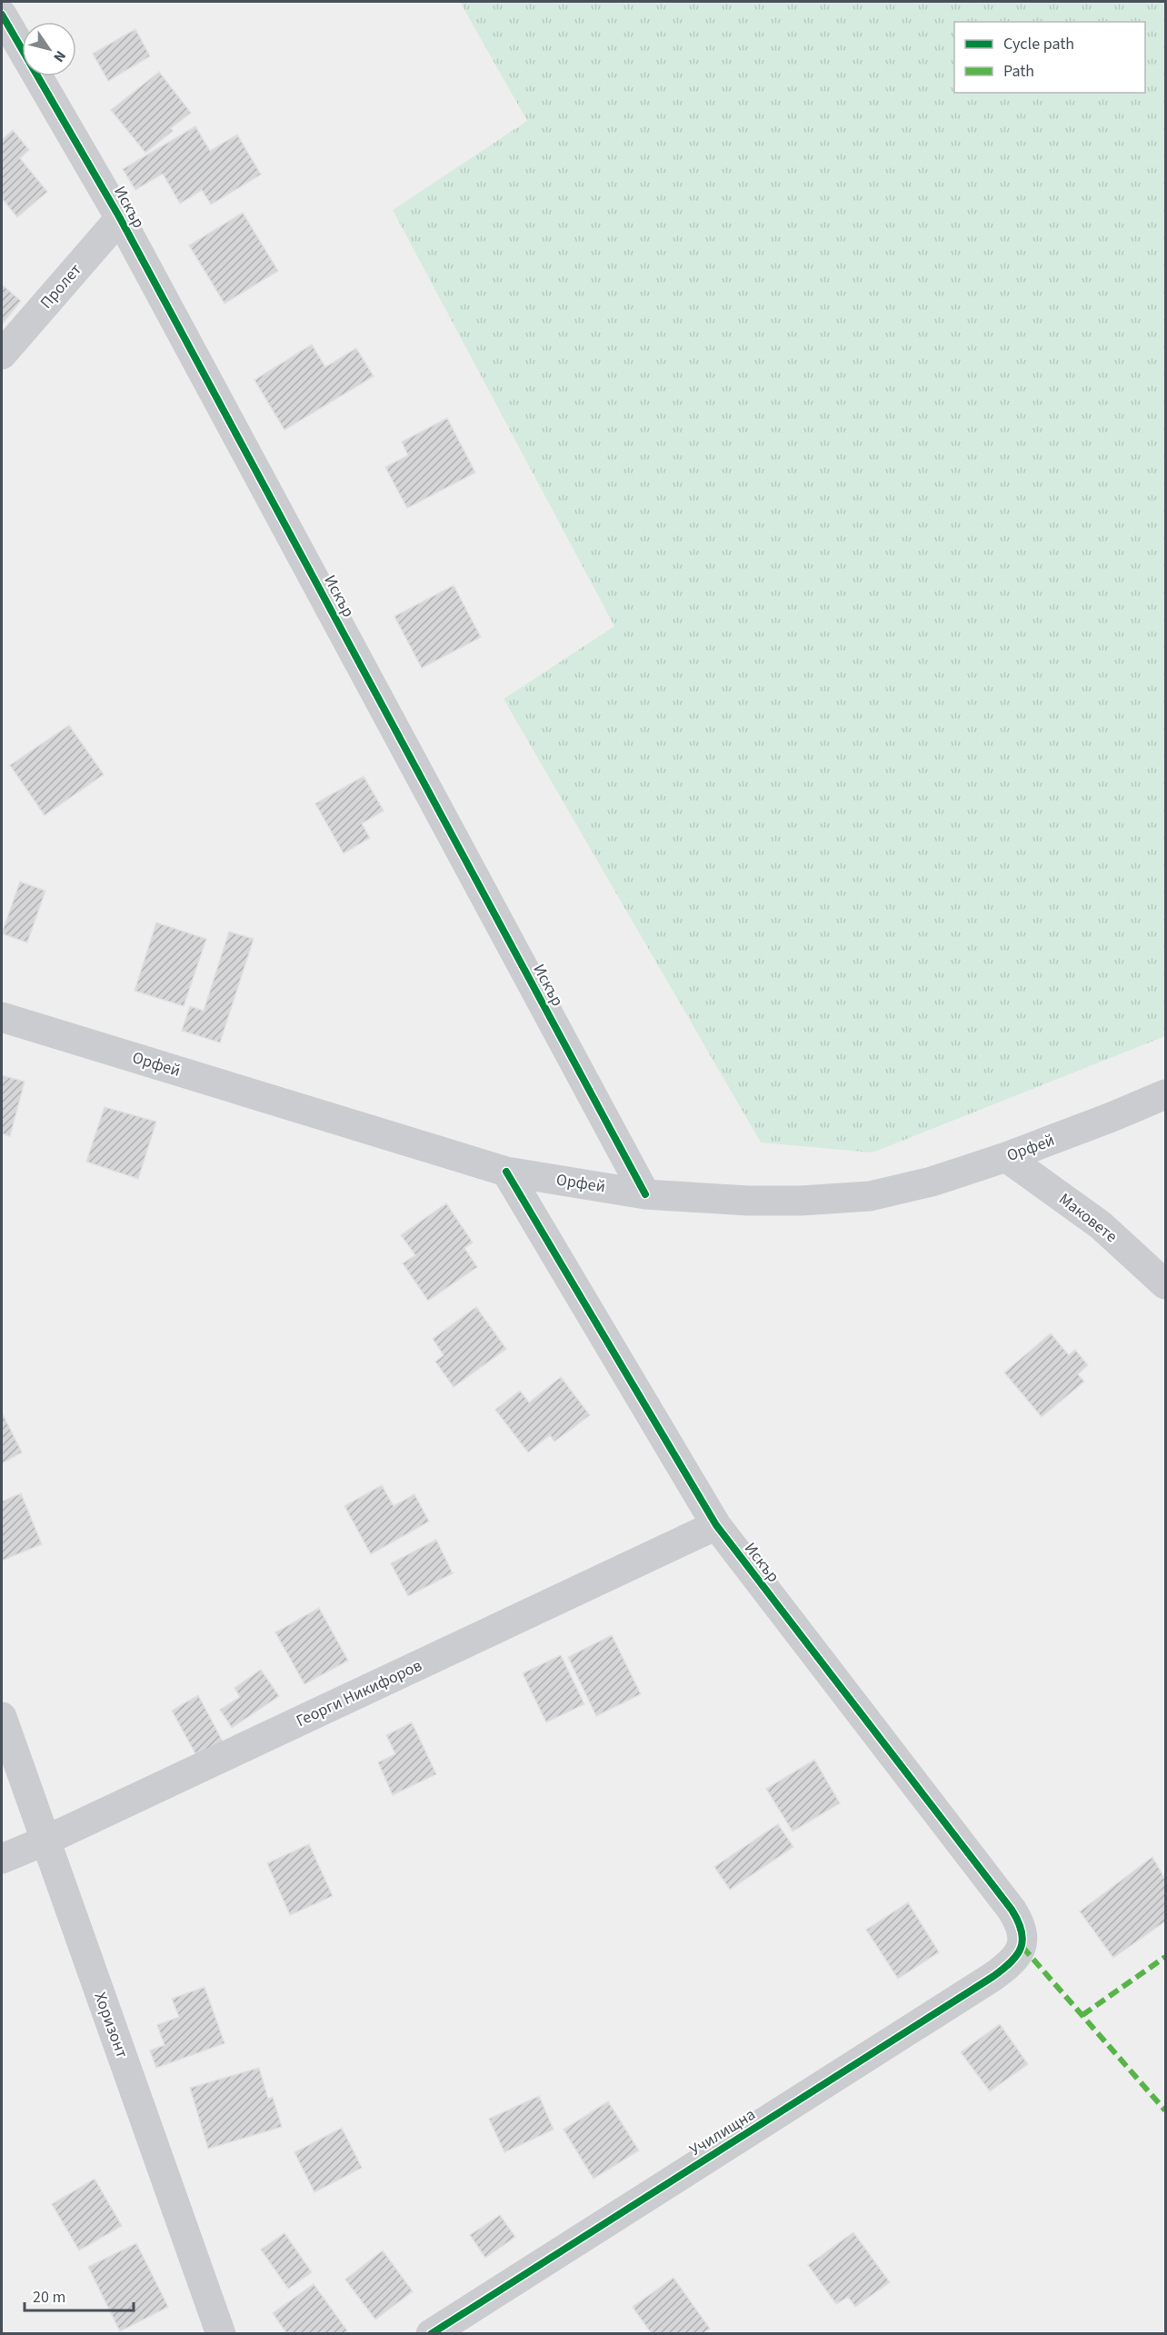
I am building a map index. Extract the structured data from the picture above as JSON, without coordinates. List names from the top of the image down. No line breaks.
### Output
{"streets":{"street":["Искър","Пролет","Орфей","Маковете","Георги Никифоров","Хоризонт","Училищна"]},"crossings":[["Искър","Пролет"],["Искър","Орфей"],["Искър","Георги Никифоров"],["Искър","Училищна"],["Орфей","Маковете"],["Георги Никифоров","Хоризонт"]],"legend":["Cycle path","Path"],"scale_bar":"20 m","north":"bottom right"}
